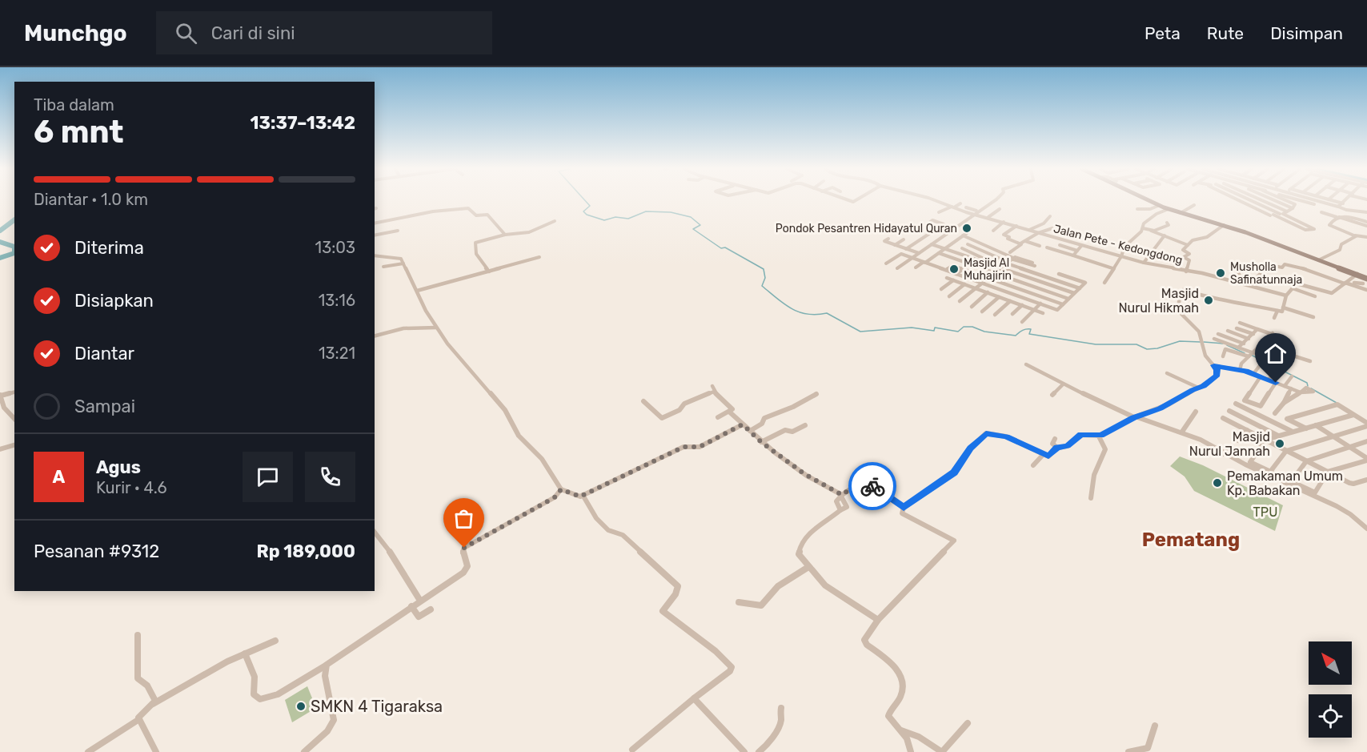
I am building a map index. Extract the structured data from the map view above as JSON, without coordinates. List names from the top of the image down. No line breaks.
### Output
{"streets":{"street":["Jalan Pete - Kedongdong"]},"districts":["Pematang"],"parks":["TPU"],"places":["Pondok Pesantren Hidayatul Quran","Masjid Al Muhajirin","Musholla Safinatunnaja","Masjid Nurul Hikmah","Masjid Nurul Jannah","Pemakaman Umum Kp. Babakan","SMKN 4 Tigaraksa"],"north":"top left","page":{"header":"Munchgo","search":"Cari di sini","nav":["Peta","Rute","Disimpan"],"heading":["6 mnt","Tiba dalam","13:37–13:42"],"panel":["Agus","Kurir · 4.6","Pesanan #9312","Rp 189,000"],"bar":"Diantar · 1.0 km","list":[["Diterima","13:03"],["Disiapkan","13:16"],["Diantar","13:21"],"Sampai"],"round":"A"}}
